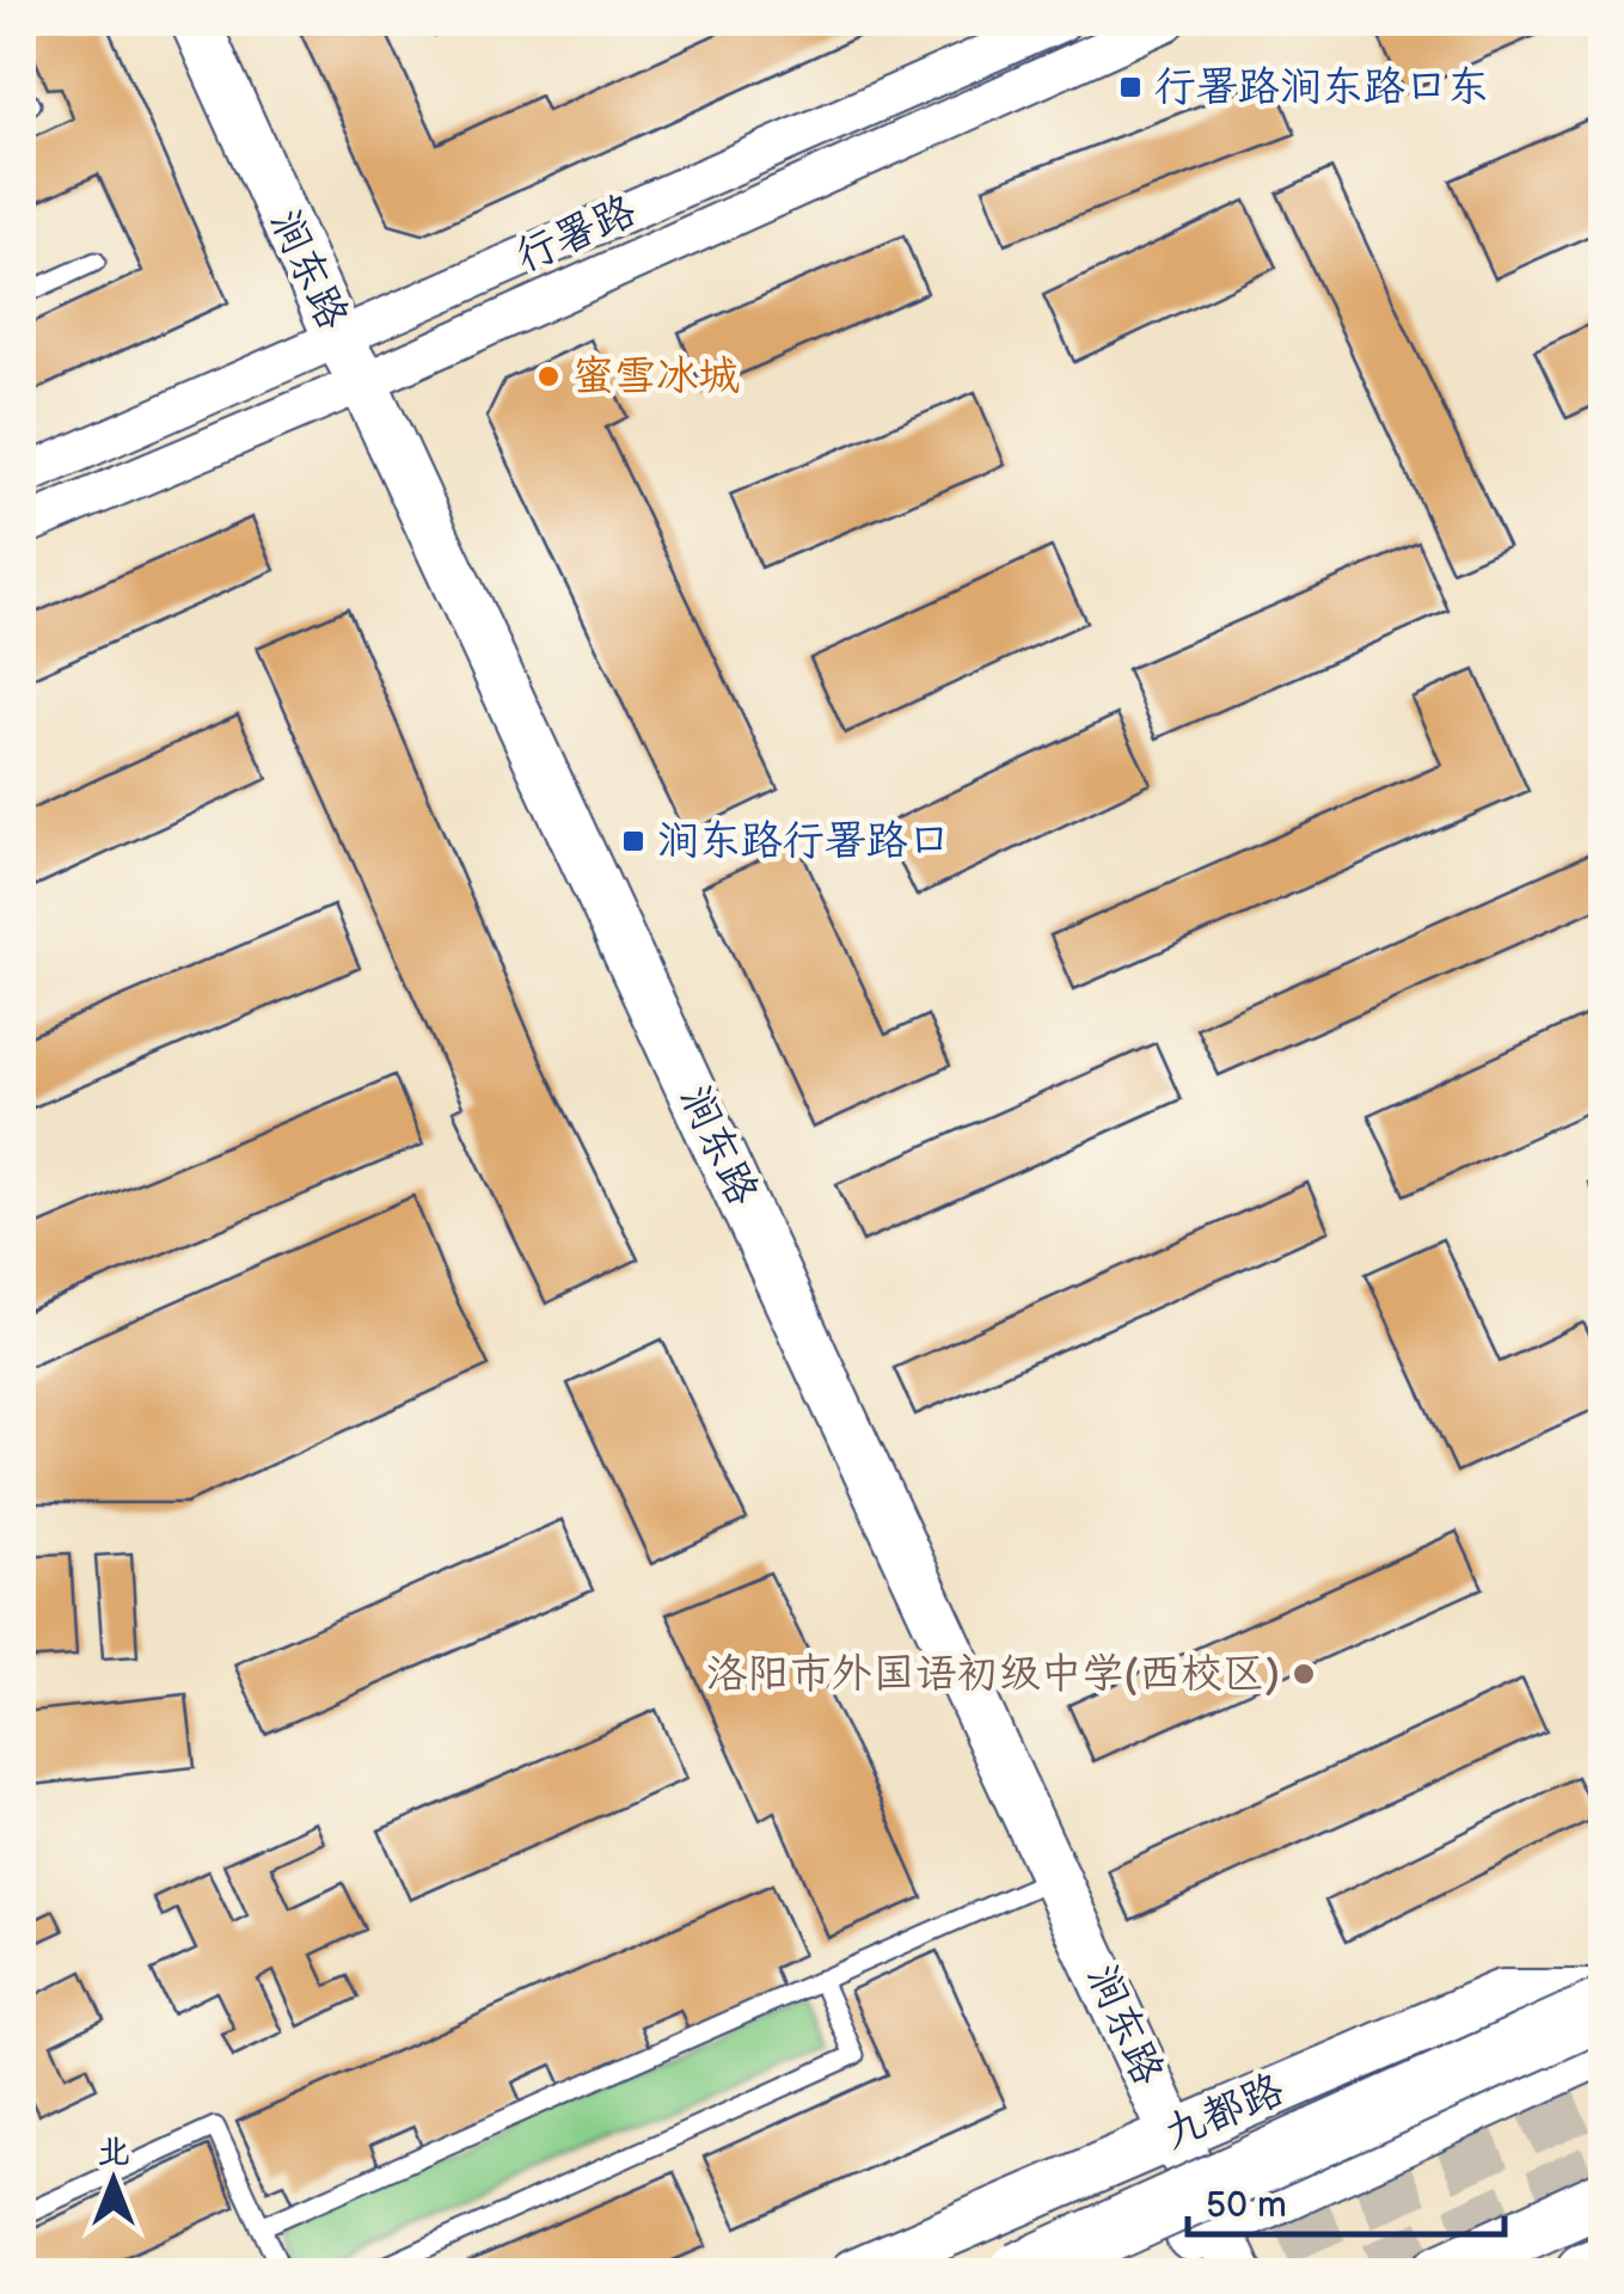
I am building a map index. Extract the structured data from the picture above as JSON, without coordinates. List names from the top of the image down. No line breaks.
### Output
{"streets":{"street":["行署路","涧东路","九都路"]},"crossings":[["行署路","涧东路"],["涧东路","九都路"]],"places":{"transit":["行署路涧东路口东","涧东路行署路口"],"other":["蜜雪冰城","洛阳市外国语初级中学(西校区)"]},"scale_bar":"50 m","north":"top"}
